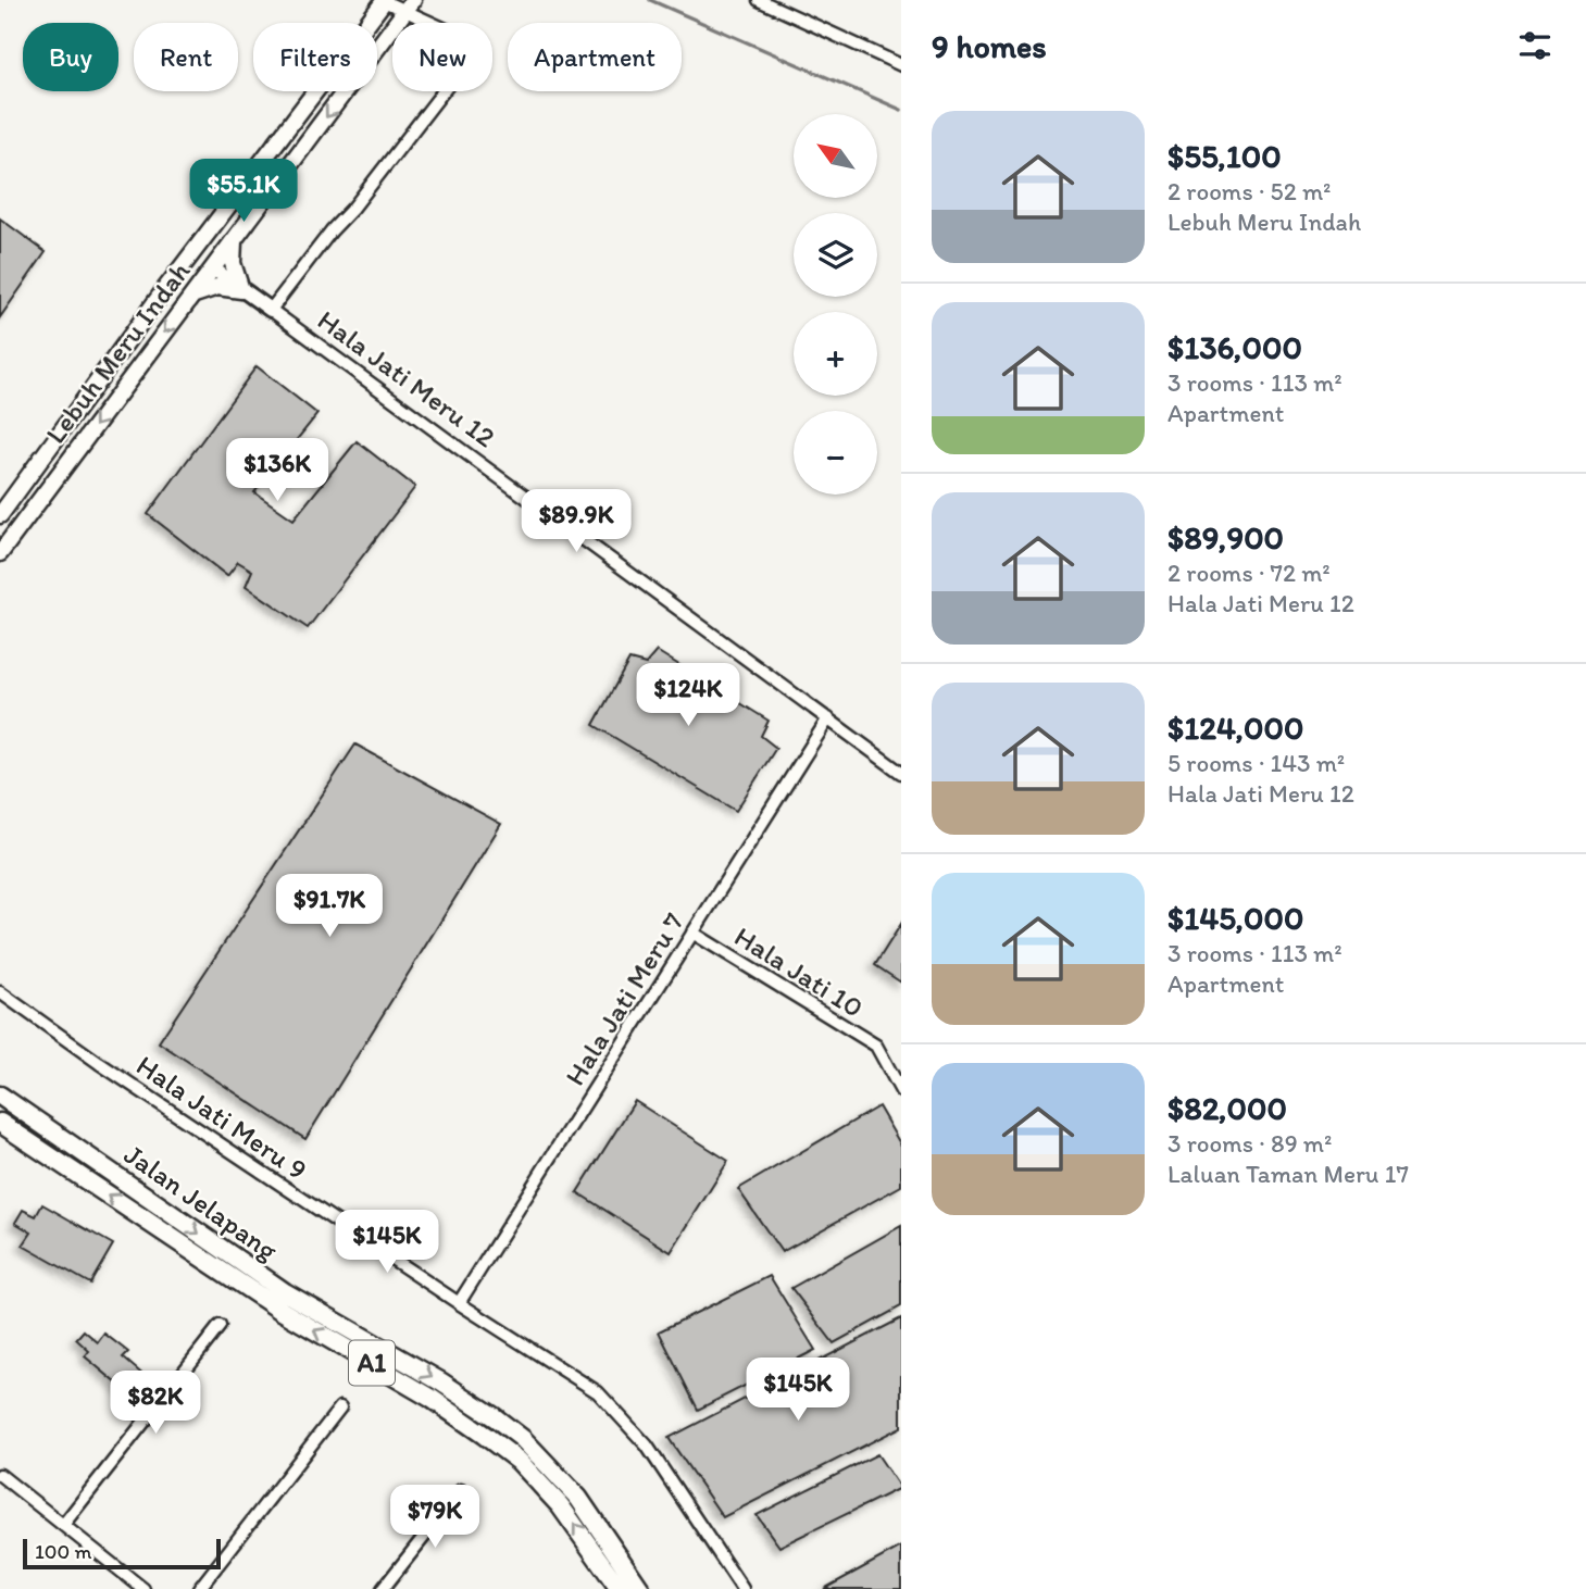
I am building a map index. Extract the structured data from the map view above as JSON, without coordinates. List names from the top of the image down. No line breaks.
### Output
{"streets":{"main road":["Lebuh Meru Indah","Jalan Jelapang","A1"],"street":["Hala Jati Meru 12","Hala Jati 10","Hala Jati Meru 7","Hala Jati Meru 9"]},"crossings":[["Lebuh Meru Indah","Hala Jati Meru 12"],["Hala Jati Meru 12","Hala Jati Meru 7"],["Hala Jati 10","Hala Jati Meru 7"],["Hala Jati Meru 7","Hala Jati Meru 9"]],"scale_bar":"100 m","north":"top left","page":{"heading":"9 homes","chip":["Buy","Rent","Filters","New","Apartment"],"list":[{"name":"$55,100","note":"2 rooms · 52 m² · Lebuh Meru Indah"},{"name":"$136,000","note":"3 rooms · 113 m² · Apartment"},{"name":"$89,900","note":"2 rooms · 72 m² · Hala Jati Meru 12"},{"name":"$124,000","note":"5 rooms · 143 m² · Hala Jati Meru 12"},{"name":"$145,000","note":"3 rooms · 113 m² · Apartment"},{"name":"$82,000","note":"3 rooms · 89 m² · Laluan Taman Meru 17"}],"map_buttons":["+","−"],"price":["$55.1K","$136K","$89.9K","$124K","$91.7K","$145K","$145K","$82K","$79K"],"scale":"100 m"}}
